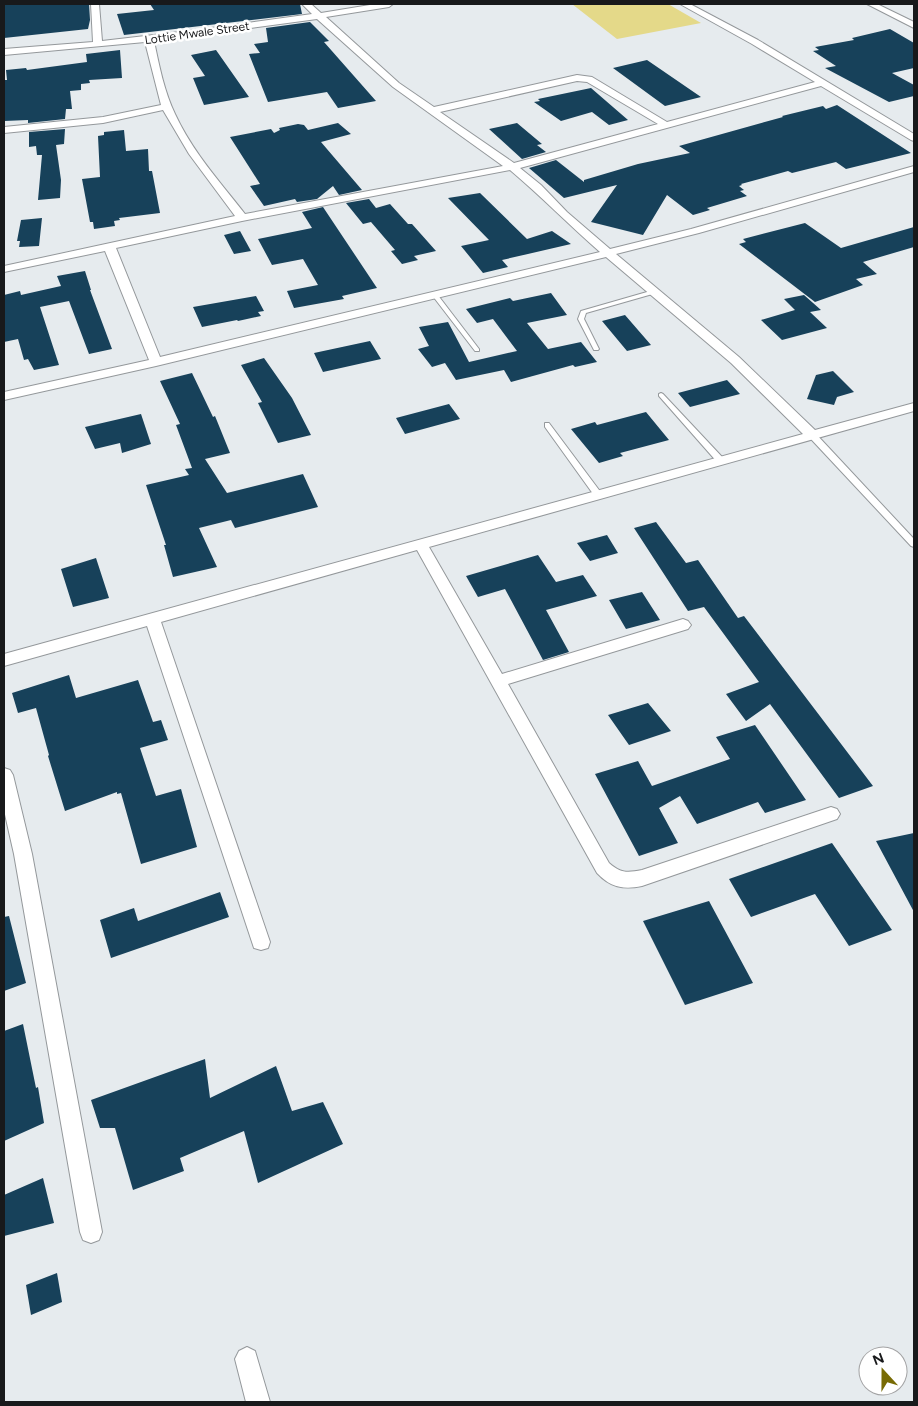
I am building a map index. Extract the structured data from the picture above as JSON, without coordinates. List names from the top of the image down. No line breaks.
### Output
{"streets":{"street":["Lottie Mwale Street"]},"north":"top"}
